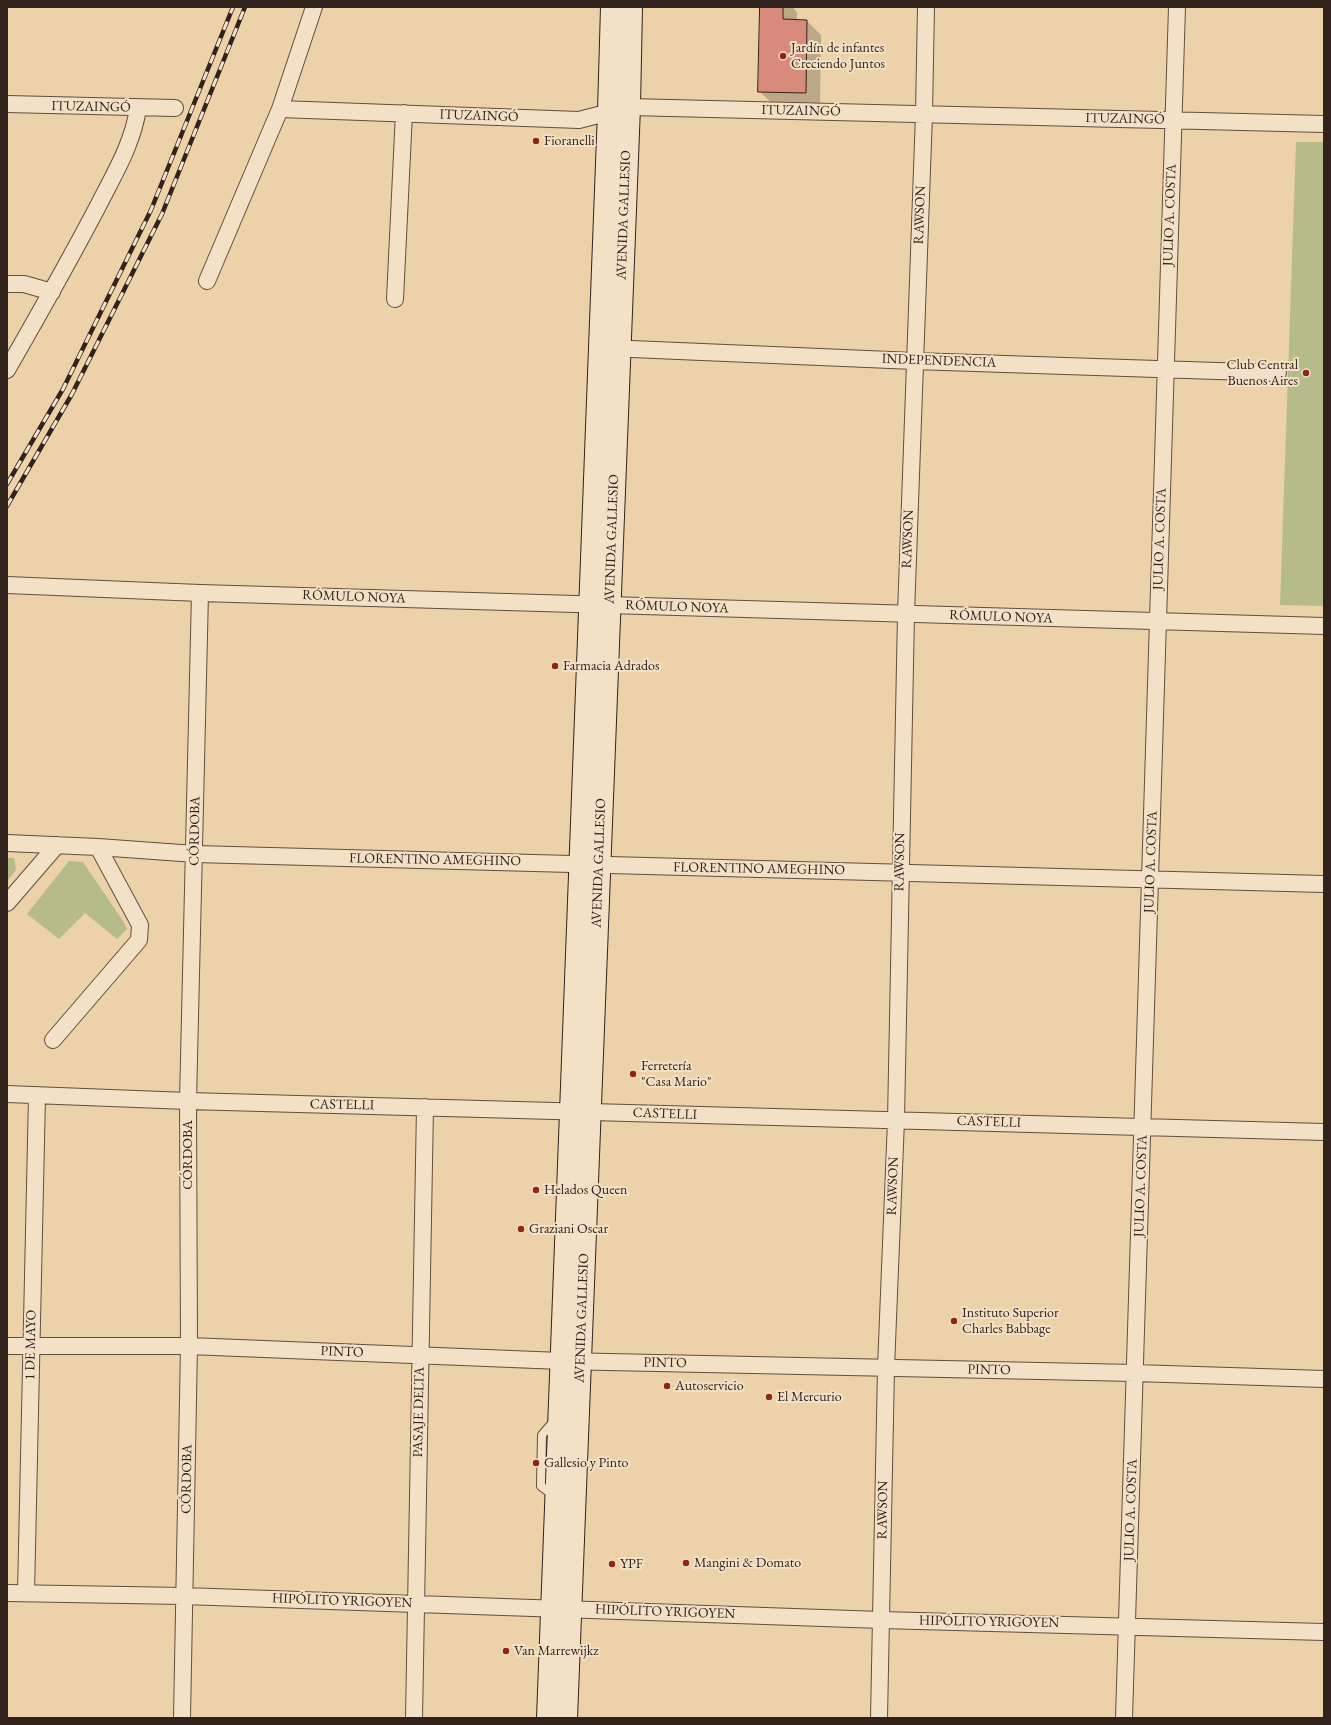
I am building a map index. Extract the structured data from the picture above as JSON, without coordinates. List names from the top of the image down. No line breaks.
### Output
{"streets":{"main road":["AVENIDA GALLESIO"],"street":["ITUZAINGÓ","RAWSON","JULIO A. COSTA","INDEPENDENCIA","RÓMULO NOYA","CÓRDOBA","FLORENTINO AMEGHINO","CASTELLI","1 DE MAYO","PINTO","PASAJE DELTA","HIPÓLITO YRIGOYEN"]},"crossings":[["ITUZAINGÓ","AVENIDA GALLESIO"],["ITUZAINGÓ","RAWSON"],["ITUZAINGÓ","JULIO A. COSTA"],["AVENIDA GALLESIO","INDEPENDENCIA"],["AVENIDA GALLESIO","RÓMULO NOYA"],["AVENIDA GALLESIO","FLORENTINO AMEGHINO"],["AVENIDA GALLESIO","CASTELLI"],["AVENIDA GALLESIO","PINTO"],["AVENIDA GALLESIO","HIPÓLITO YRIGOYEN"],["RAWSON","INDEPENDENCIA"],["RAWSON","RÓMULO NOYA"],["RAWSON","FLORENTINO AMEGHINO"],["RAWSON","CASTELLI"],["RAWSON","PINTO"],["RAWSON","HIPÓLITO YRIGOYEN"],["JULIO A. COSTA","INDEPENDENCIA"],["JULIO A. COSTA","RÓMULO NOYA"],["JULIO A. COSTA","FLORENTINO AMEGHINO"],["JULIO A. COSTA","CASTELLI"],["JULIO A. COSTA","PINTO"],["JULIO A. COSTA","HIPÓLITO YRIGOYEN"],["RÓMULO NOYA","CÓRDOBA"],["CÓRDOBA","FLORENTINO AMEGHINO"],["CÓRDOBA","CASTELLI"],["CÓRDOBA","PINTO"],["CÓRDOBA","HIPÓLITO YRIGOYEN"],["CASTELLI","1 DE MAYO"],["CASTELLI","PASAJE DELTA"],["1 DE MAYO","PINTO"],["1 DE MAYO","HIPÓLITO YRIGOYEN"],["PINTO","PASAJE DELTA"],["PASAJE DELTA","HIPÓLITO YRIGOYEN"]],"places":["Jardín de infantes Creciendo Juntos","Fioranelli","Club Central Buenos Aires","Farmacia Adrados","Ferretería \"Casa Mario\"","Helados Queen","Graziani Oscar","Instituto Superior Charles Babbage","Autoservicio","El Mercurio","Gallesio y Pinto","Mangini & Domato","YPF","Van Marrewijkz"]}
